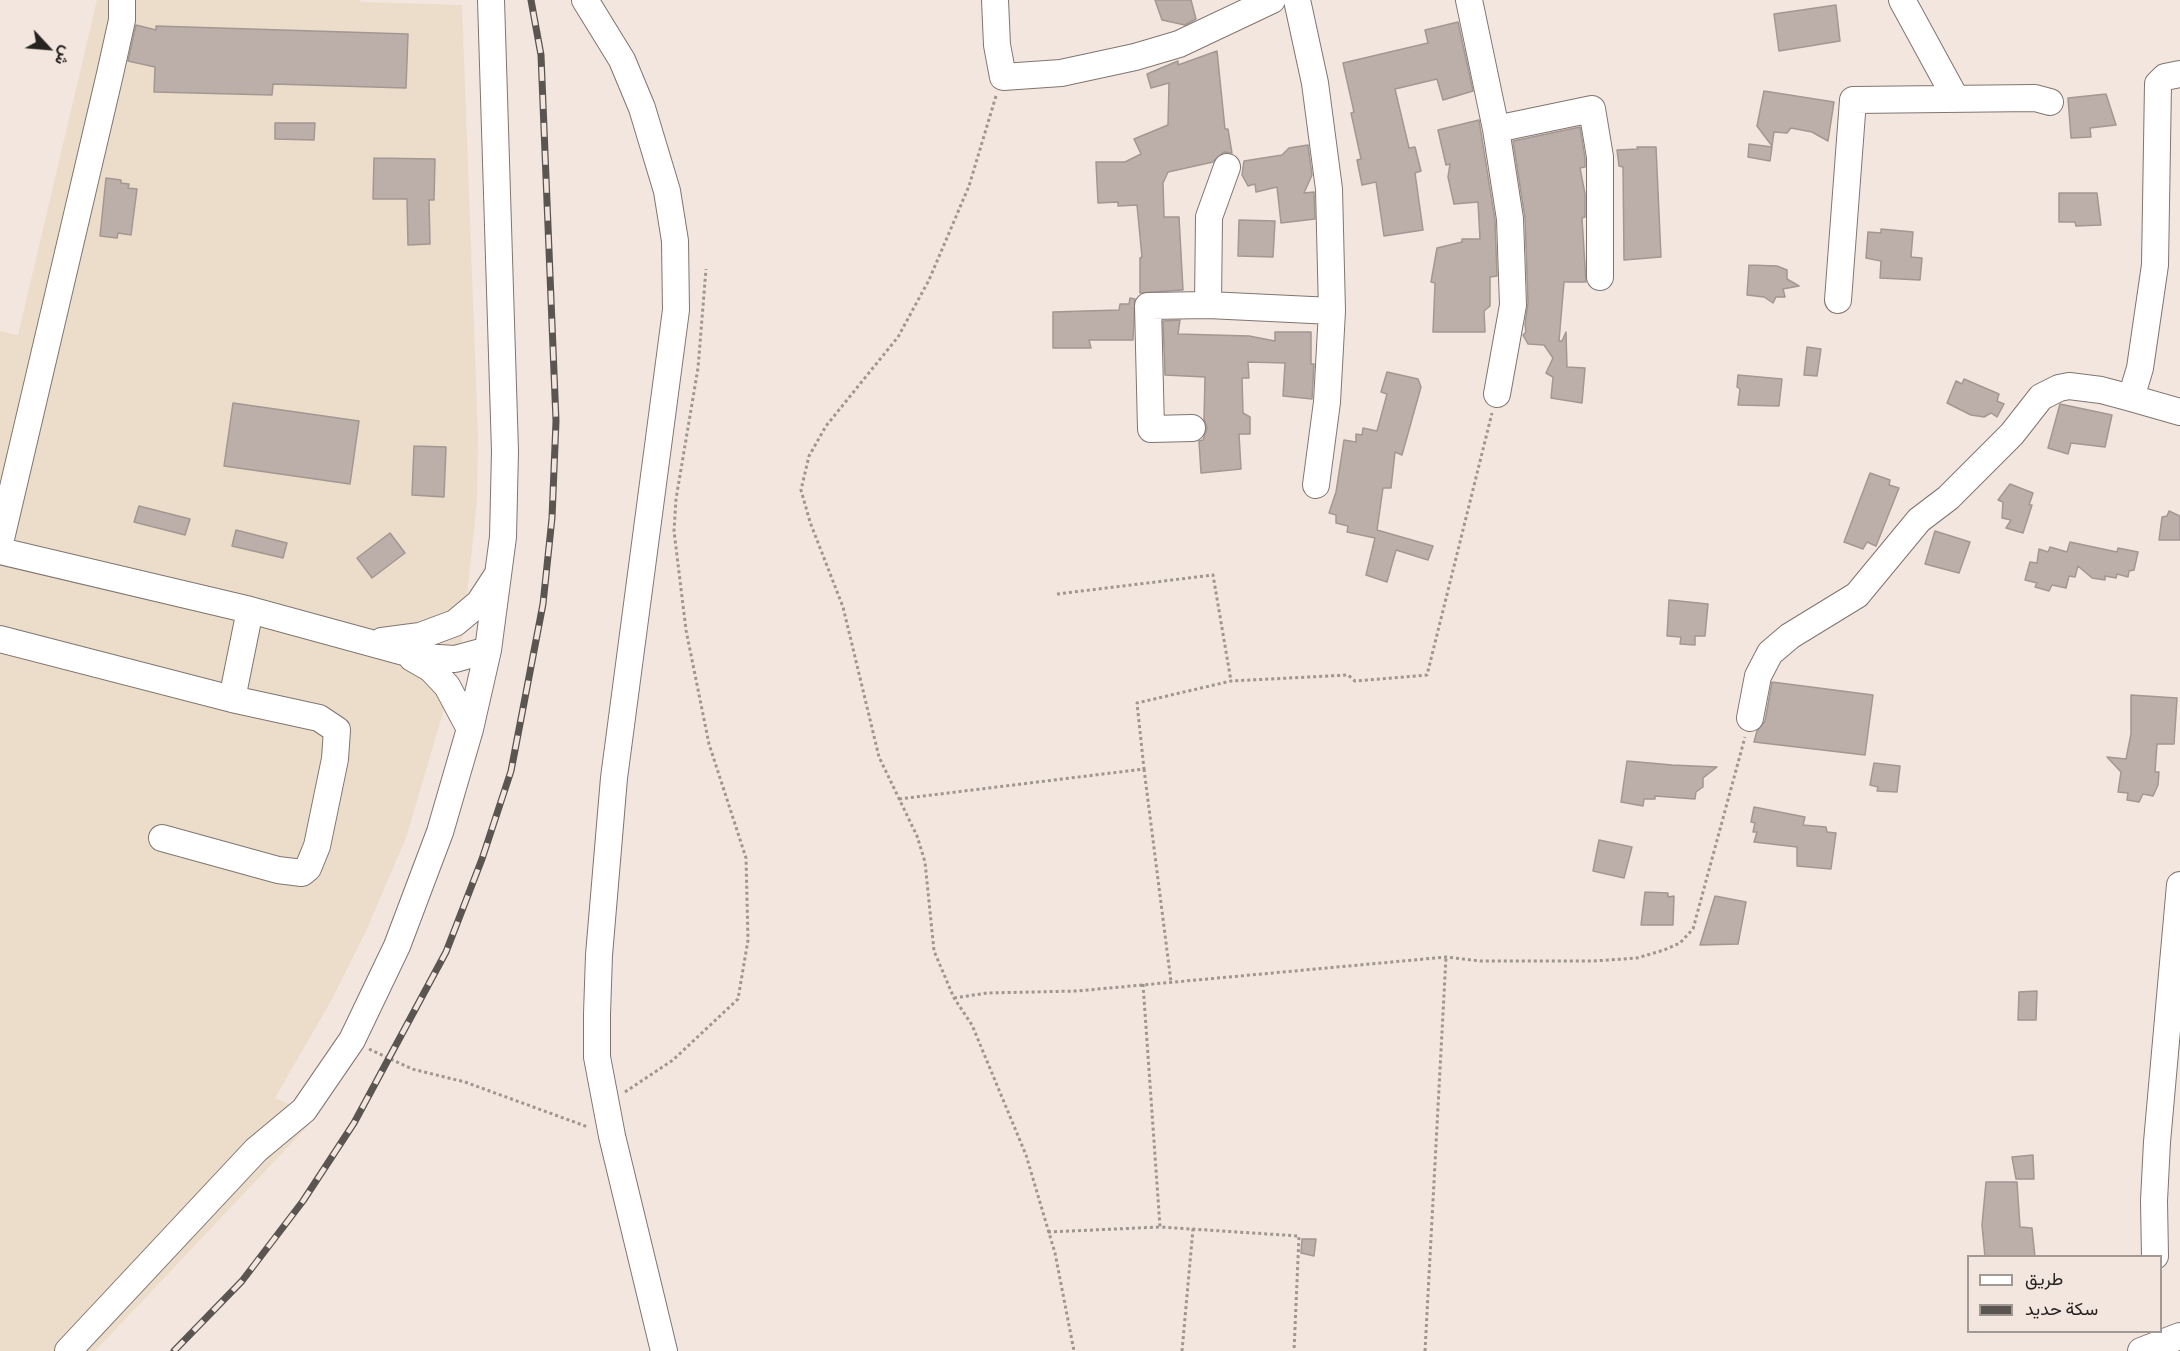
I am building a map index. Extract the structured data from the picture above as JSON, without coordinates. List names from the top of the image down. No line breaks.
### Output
{"legend":["طريق","سكة حديد"],"north":"bottom right"}
